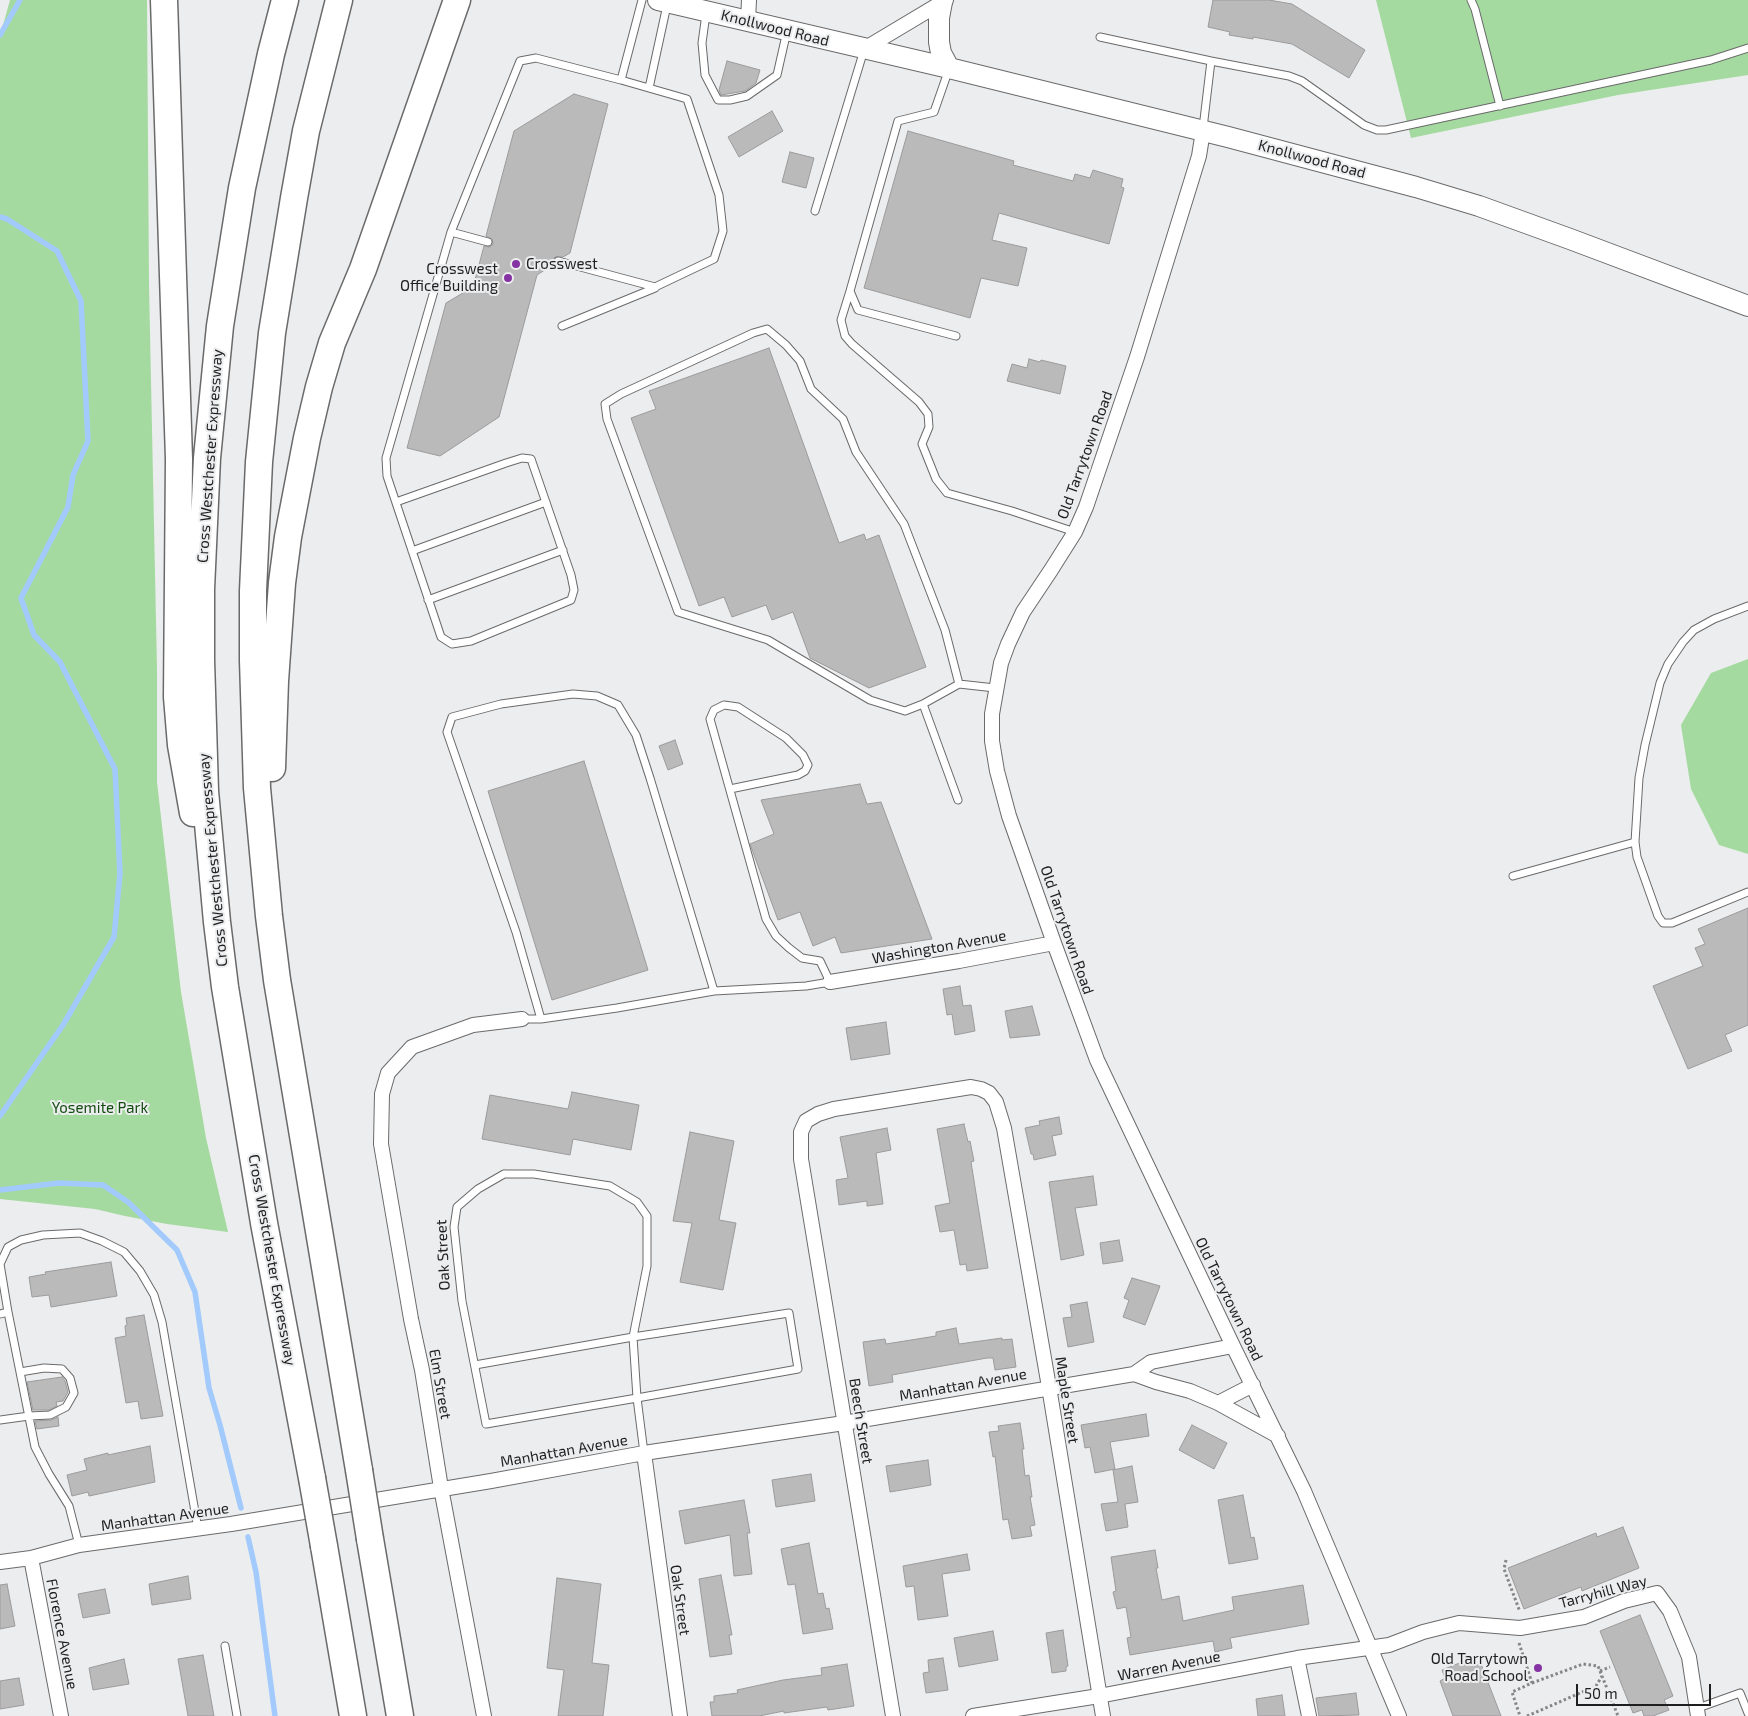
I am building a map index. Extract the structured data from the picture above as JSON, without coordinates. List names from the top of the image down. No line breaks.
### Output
{"streets":{"highway":["Cross Westchester Expressway"],"main road":["Knollwood Road"],"street":["Old Tarrytown Road","Washington Avenue","Oak Street","Elm Street","Manhattan Avenue","Maple Street","Beech Street","Tarryhill Way","Florence Avenue","Warren Avenue"]},"crossings":[["Knollwood Road","Old Tarrytown Road"],["Old Tarrytown Road","Washington Avenue"],["Old Tarrytown Road","Manhattan Avenue"],["Old Tarrytown Road","Tarryhill Way"],["Old Tarrytown Road","Warren Avenue"],["Oak Street","Manhattan Avenue"],["Elm Street","Manhattan Avenue"],["Manhattan Avenue","Maple Street"],["Manhattan Avenue","Beech Street"],["Manhattan Avenue","Florence Avenue"],["Maple Street","Beech Street"],["Maple Street","Warren Avenue"],["Tarryhill Way","Warren Avenue"]],"parks":["Yosemite Park"],"places":["Crosswest","Crosswest Office Building","Old Tarrytown Road School"],"scale_bar":"50 m"}
